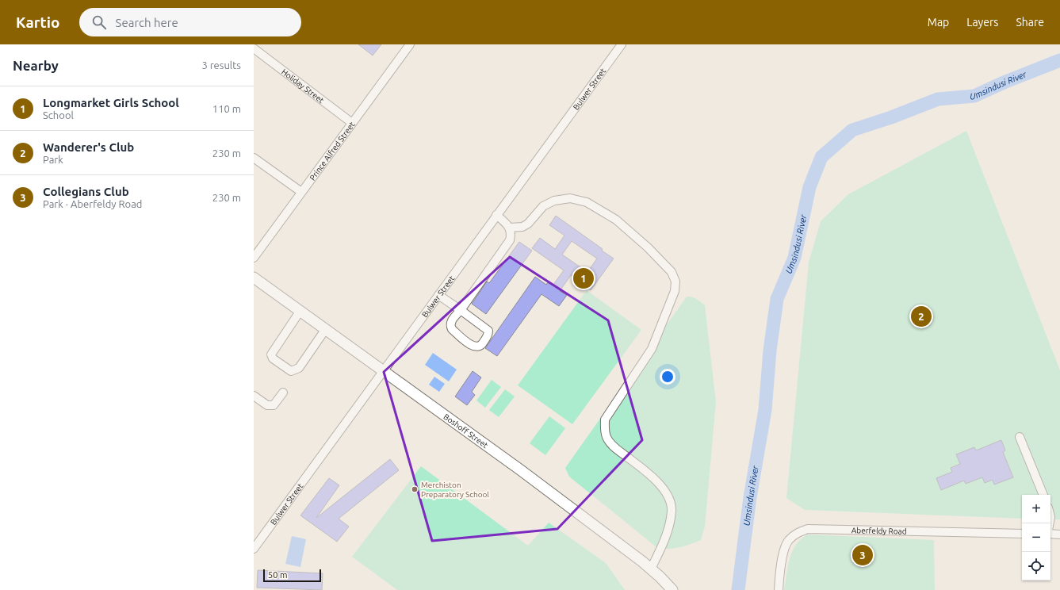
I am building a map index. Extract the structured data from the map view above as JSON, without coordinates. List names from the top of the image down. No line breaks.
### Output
{"streets":{"main road":["Boshoff Street"],"street":["Holiday Street","Bulwer Street","Prince Alfred Street","Aberfeldy Road"]},"crossings":[["Holiday Street","Prince Alfred Street"],["Bulwer Street","Boshoff Street"]],"water":["Umsindusi River"],"places":["Merchiston Preparatory School"],"scale_bar":"50 m","page":{"header":"Kartio","search":"Search here","nav":["Map","Layers","Share"],"heading":["Nearby","3 results"],"list":[{"mark":"1","name":"Longmarket Girls School","note":"School","value":"110 m"},{"mark":"2","name":"Wanderer's Club","note":"Park","value":"230 m"},{"mark":"3","name":"Collegians Club","note":"Park · Aberfeldy Road","value":"230 m"}],"pins":["1","2","3"],"map_buttons":["+","−"],"scale":"50 m"}}
